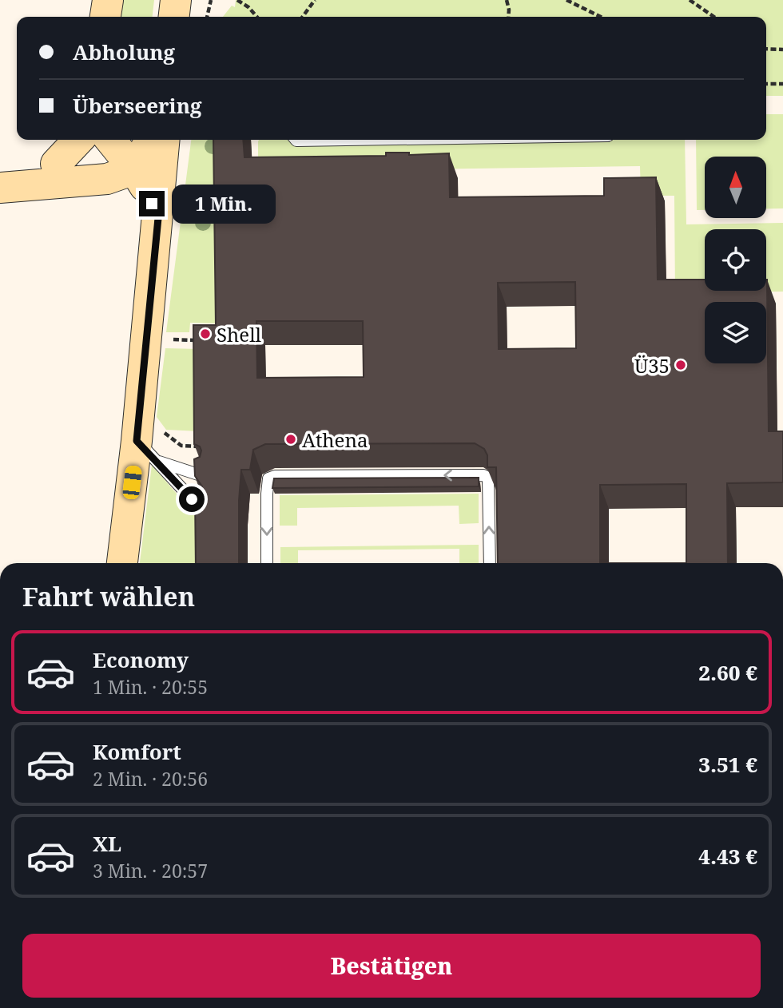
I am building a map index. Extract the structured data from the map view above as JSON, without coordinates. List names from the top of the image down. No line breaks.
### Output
{"places":["Shell","Ü35","Athena"],"north":"top","page":{"banner":["Abholung","Überseering"],"bubble":"1 Min.","heading":"Fahrt wählen","list":[{"name":"Economy","note":"1 Min. · 20:55","value":"2.60 €"},{"name":"Komfort","note":"2 Min. · 20:56","value":"3.51 €"},{"name":"XL","note":"3 Min. · 20:57","value":"4.43 €"}],"buttons":"Bestätigen"}}
